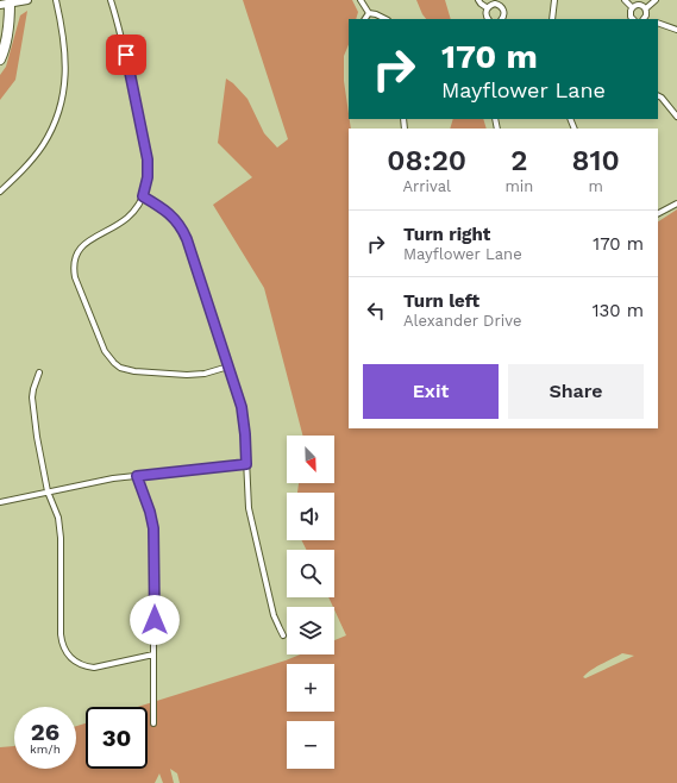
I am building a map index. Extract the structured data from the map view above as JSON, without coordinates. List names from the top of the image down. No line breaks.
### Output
{"north":"bottom right","page":{"turn":["170 m","Mayflower Lane"],"eta":["08:20","Arrival","2","min","810","m"],"list":[{"name":"Turn right","note":"Mayflower Lane","value":"170 m"},{"name":"Turn left","note":"Alexander Drive","value":"130 m"}],"buttons":["Exit","Share"],"map_buttons":["+","−"],"speed":"26 km/h","limit":"30"}}
